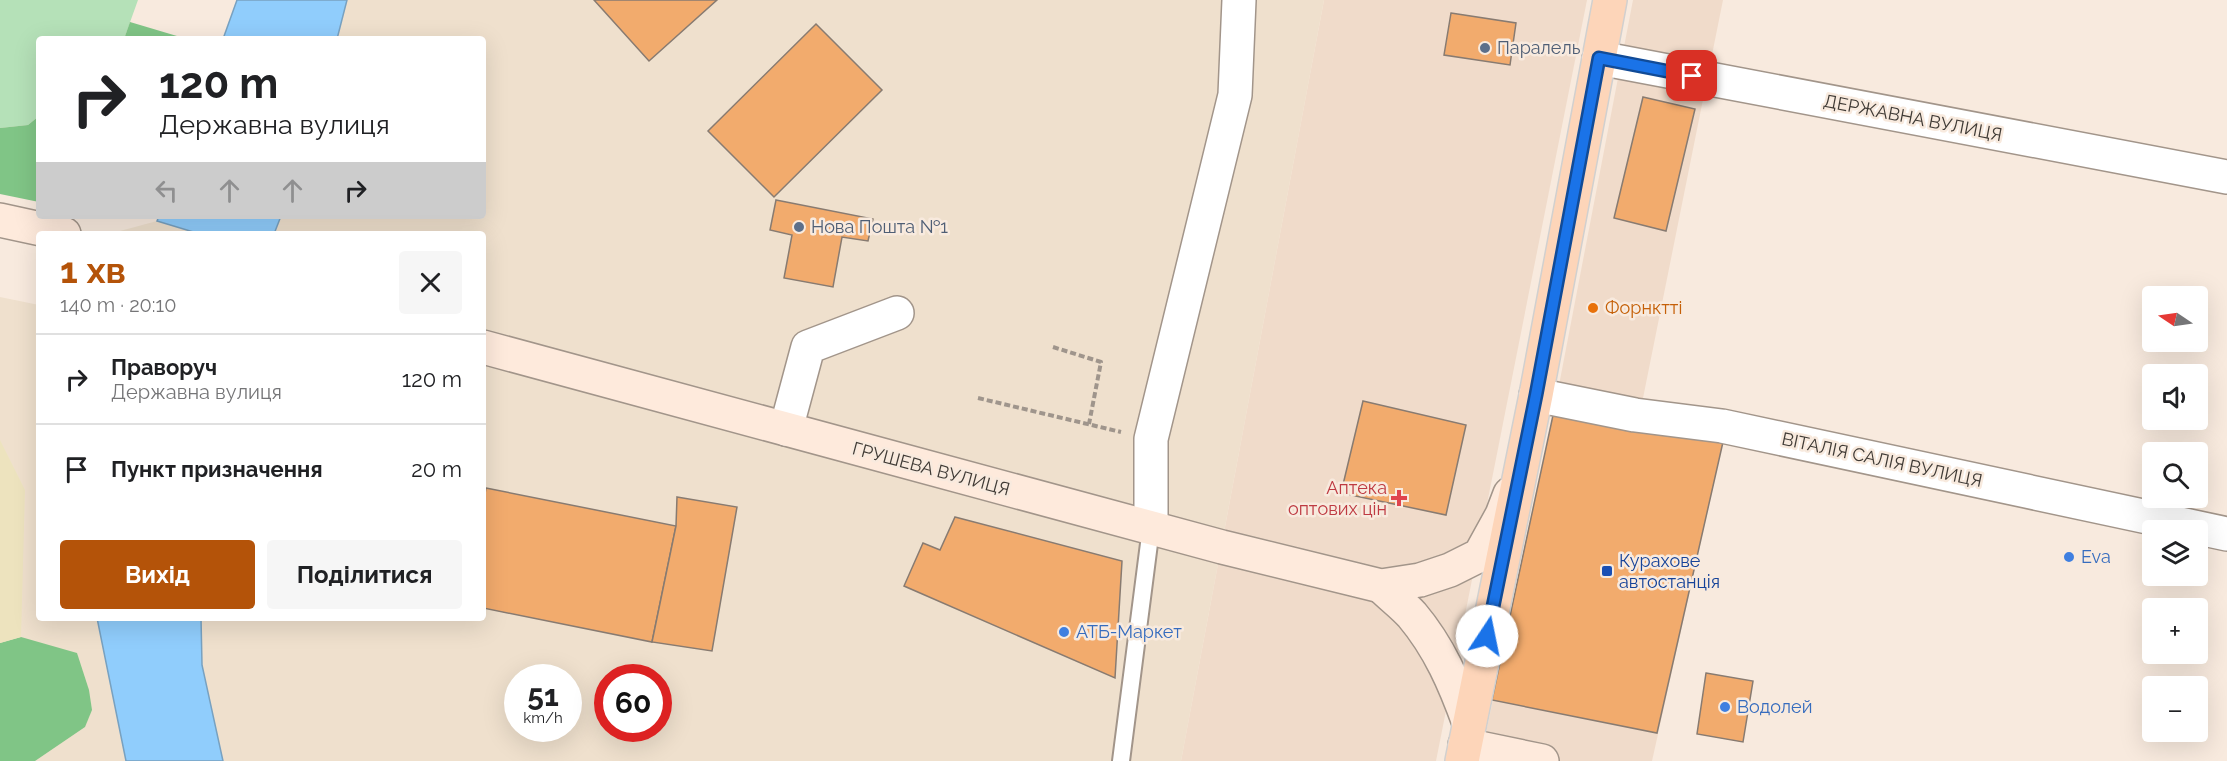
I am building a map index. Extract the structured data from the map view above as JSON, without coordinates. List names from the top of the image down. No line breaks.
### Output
{"streets":{"main road":["ГРУШЕВА ВУЛИЦЯ"],"street":["ДЕРЖАВНА ВУЛИЦЯ","ВІТАЛІЯ САЛІЯ ВУЛИЦЯ"]},"places":{"other":["Паралель","Нова Пошта №1","Форнктті","Eva","АТБ-Маркет","Водолей"],"health":["Аптека оптових цін"],"transit":["Курахове автостанцiя"]},"north":"left","page":{"turn":["120 m","Державна вулиця"],"heading":["1 хв","140 m · 20:10"],"map_buttons":["+","−"],"list":[{"name":"Праворуч","note":"Державна вулиця","value":"120 m"},{"name":"Пункт призначення","value":"20 m"}],"buttons":["Вихід","Поділитися"],"speed":"51 km/h","limit":"60"}}
